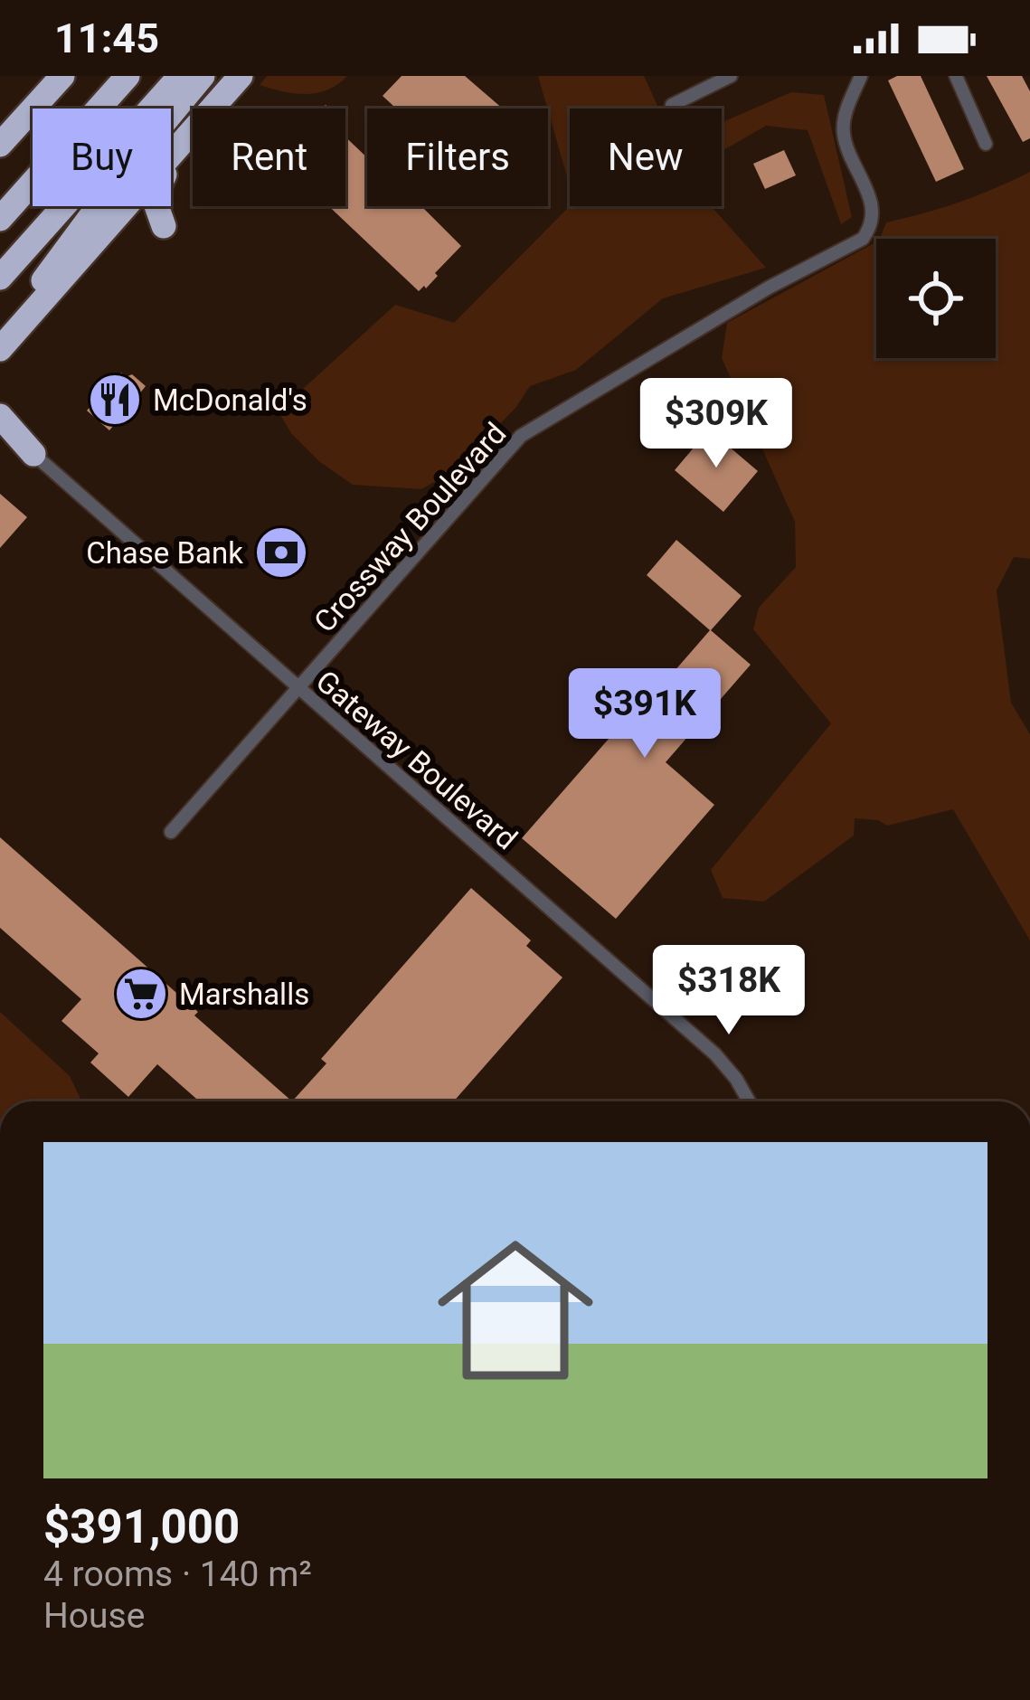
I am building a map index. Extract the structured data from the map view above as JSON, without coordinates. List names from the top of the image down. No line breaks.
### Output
{"streets":{"street":["Crossway Boulevard","Gateway Boulevard"]},"crossings":[["Crossway Boulevard","Gateway Boulevard"]],"places":{"restaurant":["McDonald's"],"bank":["Chase Bank"],"supermarket":["Marshalls"]},"page":{"status":"11:45","chip":["Buy","Rent","Filters","New"],"price":["$309K","$391K","$318K"],"list":[{"name":"$391,000","note":"4 rooms · 140 m² · House"}]}}
